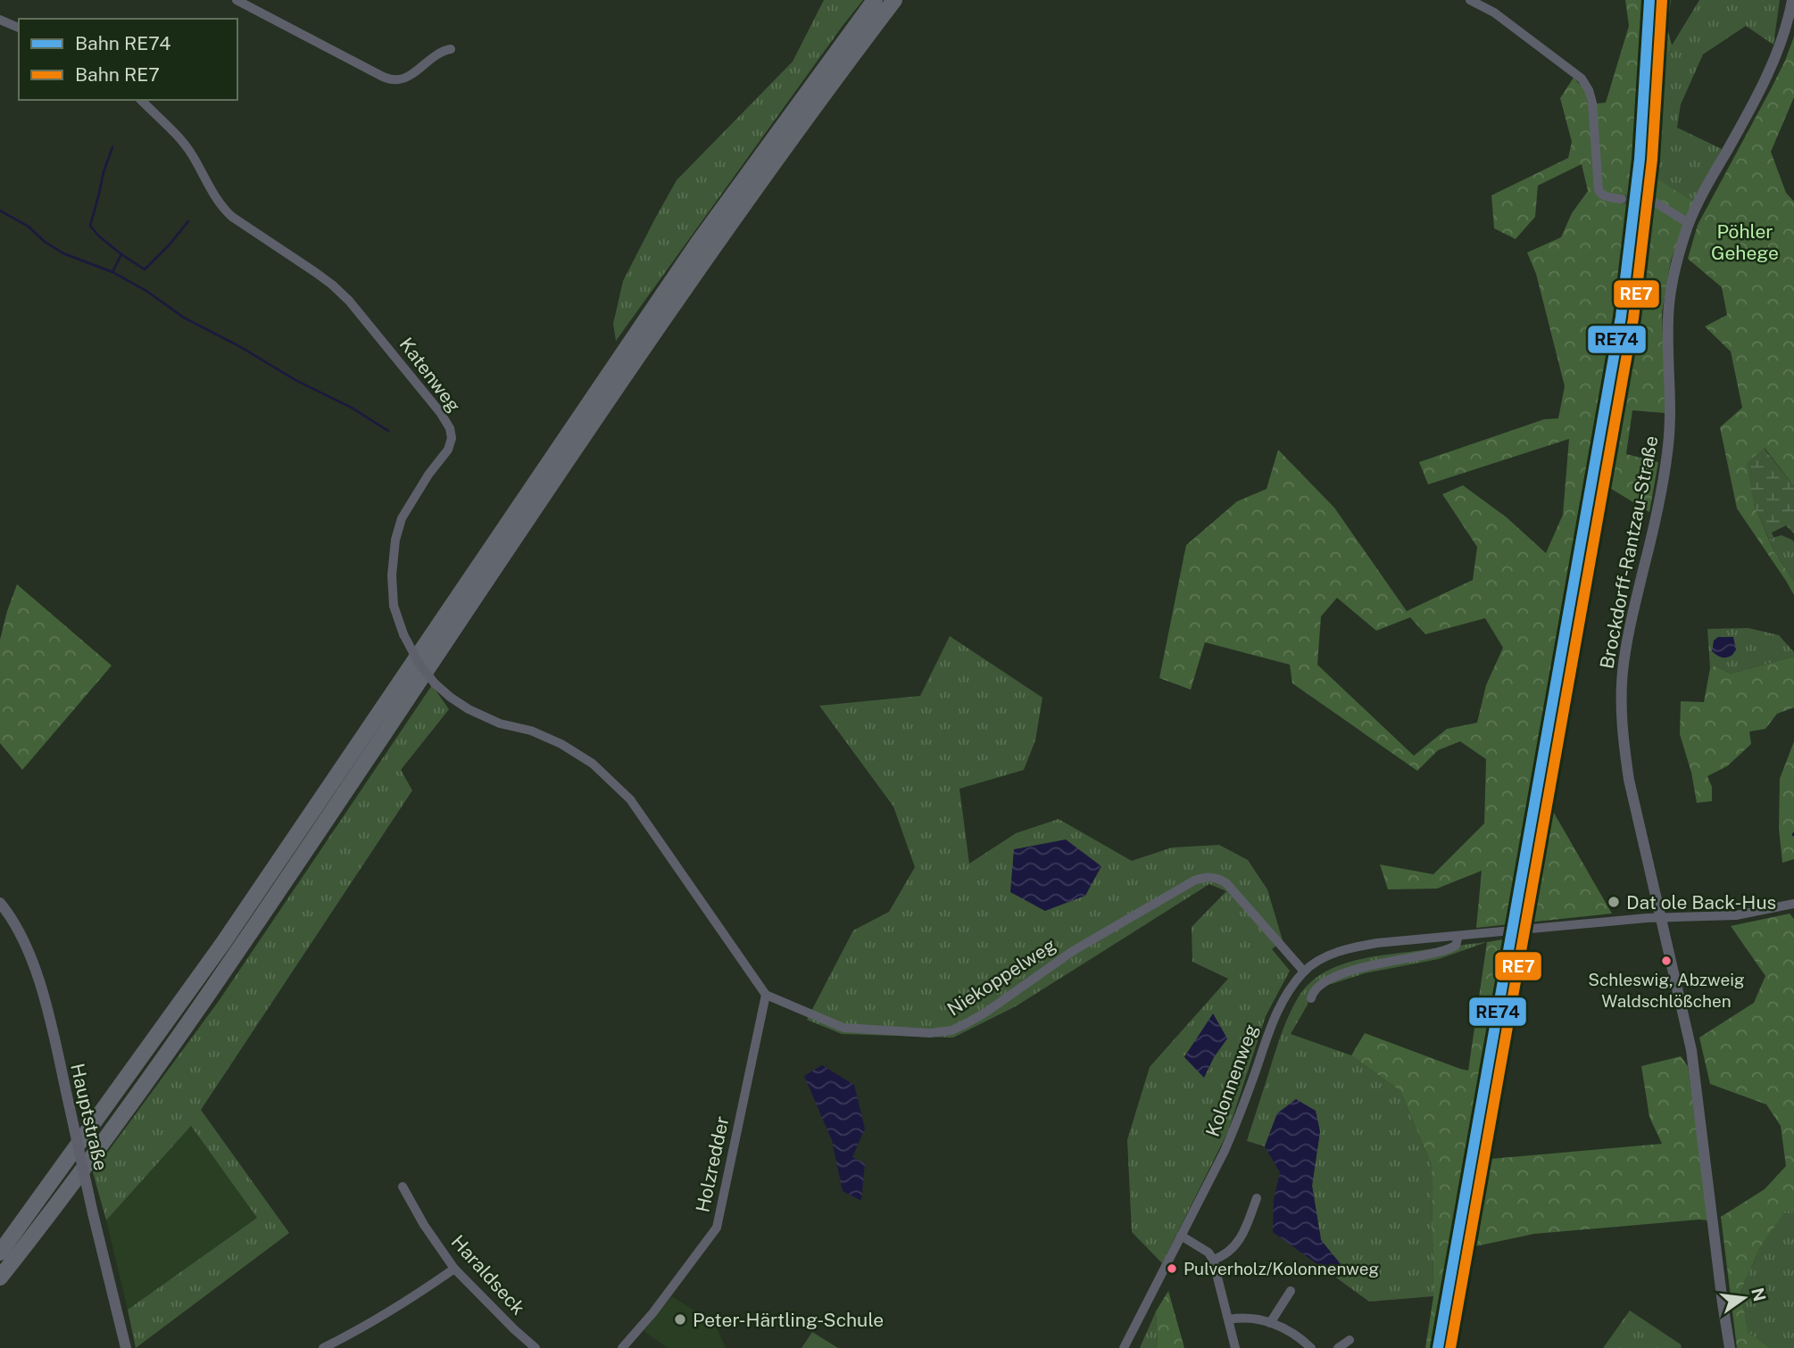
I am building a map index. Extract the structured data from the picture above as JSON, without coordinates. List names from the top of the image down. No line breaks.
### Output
{"streets":{"street":["Katenweg","Brockdorff-Rantzau-Straße","Niekoppelweg","Kolonnenweg","Hauptstraße","Holzredder","Haraldseck"]},"crossings":[["Katenweg","Niekoppelweg"],["Katenweg","Holzredder"],["Brockdorff-Rantzau-Straße","Kolonnenweg"],["Niekoppelweg","Kolonnenweg"],["Niekoppelweg","Holzredder"]],"parks":["Pöhler Gehege"],"places":["Dat ole Back-Hus","Schleswig, Abzweig Waldschlößchen","Pulverholz/Kolonnenweg","Peter-Härtling-Schule"],"lines":["rail line RE74","rail line RE7"],"legend":["Bahn RE74","Bahn RE7"],"north":"right"}
